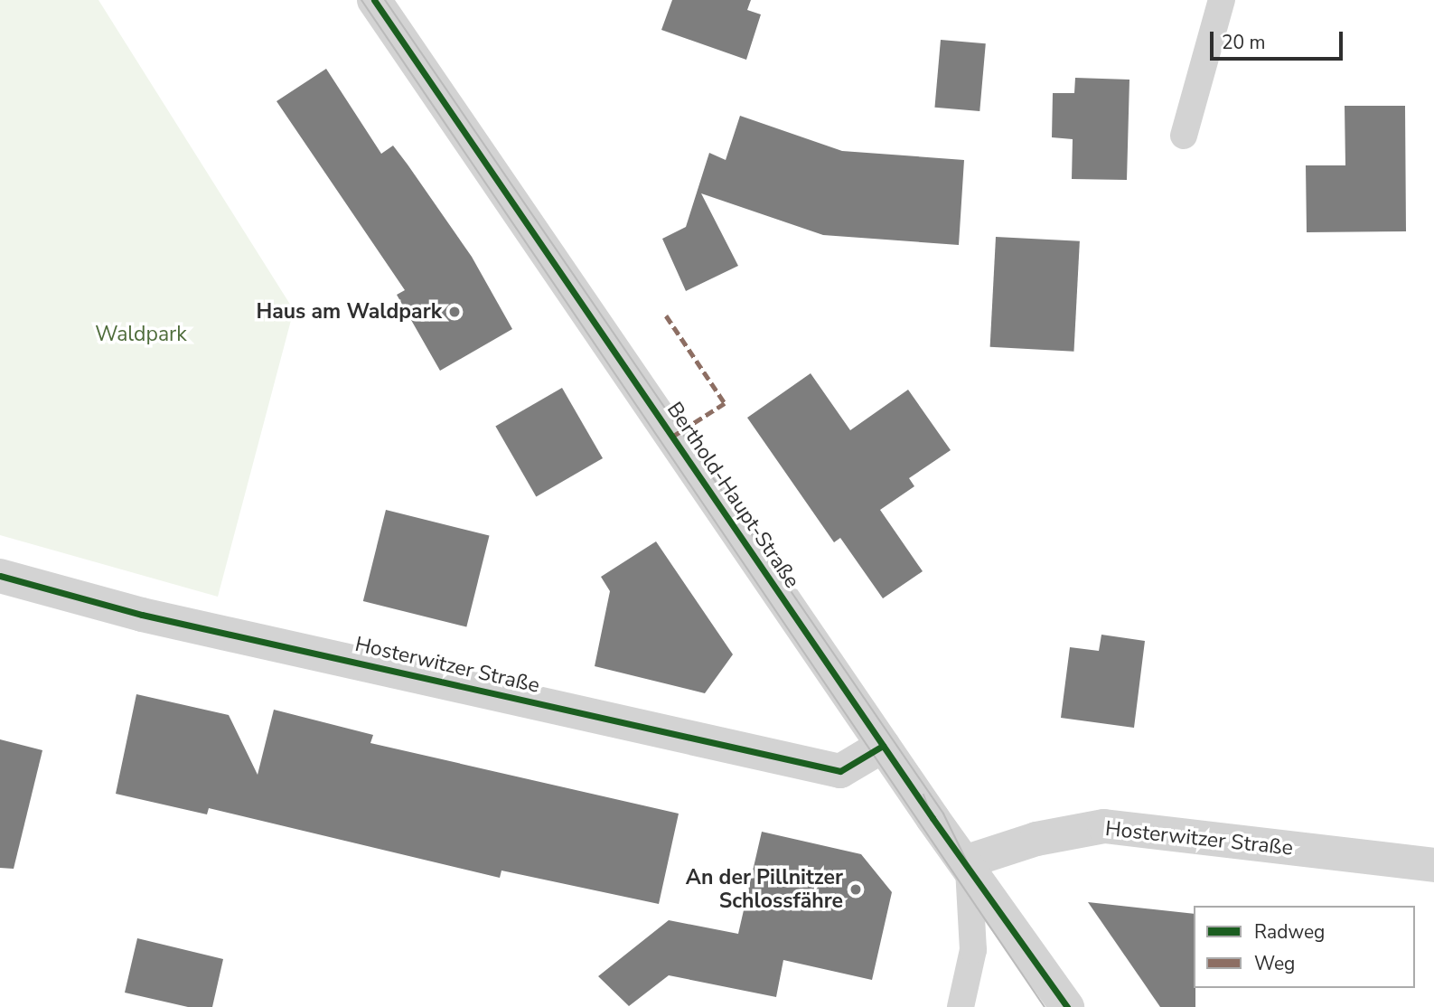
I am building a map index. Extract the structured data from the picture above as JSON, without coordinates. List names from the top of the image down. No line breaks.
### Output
{"streets":{"street":["Berthold-Haupt-Straße","Hosterwitzer Straße"]},"crossings":[["Berthold-Haupt-Straße","Hosterwitzer Straße"]],"parks":["Waldpark"],"places":["Haus am Waldpark","An der Pillnitzer Schlossfähre"],"legend":["Radweg","Weg"],"scale_bar":"20 m"}
